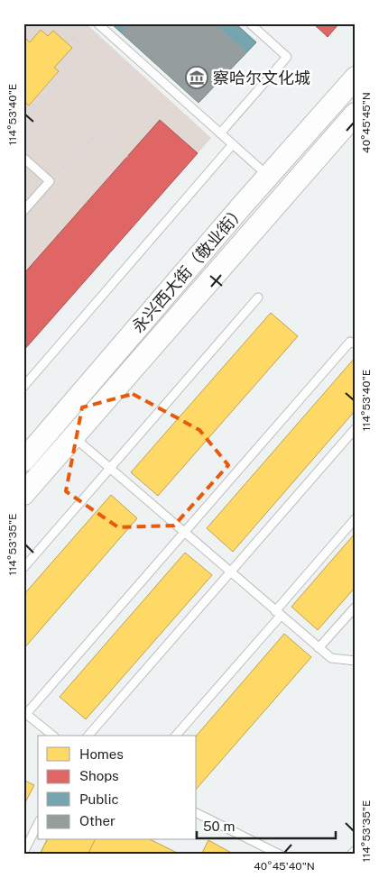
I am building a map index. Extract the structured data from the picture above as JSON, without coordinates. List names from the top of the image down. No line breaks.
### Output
{"streets":{"main road":["永兴西大街（敬业街）"]},"places":{"museum":["察哈尔文化城"]},"legend":["Homes","Shops","Public","Other"],"scale_bar":"50 m","coordinates":["114°53'40\"E","40°45'45\"N","114°53'35\"E","40°45'40\"N"]}
